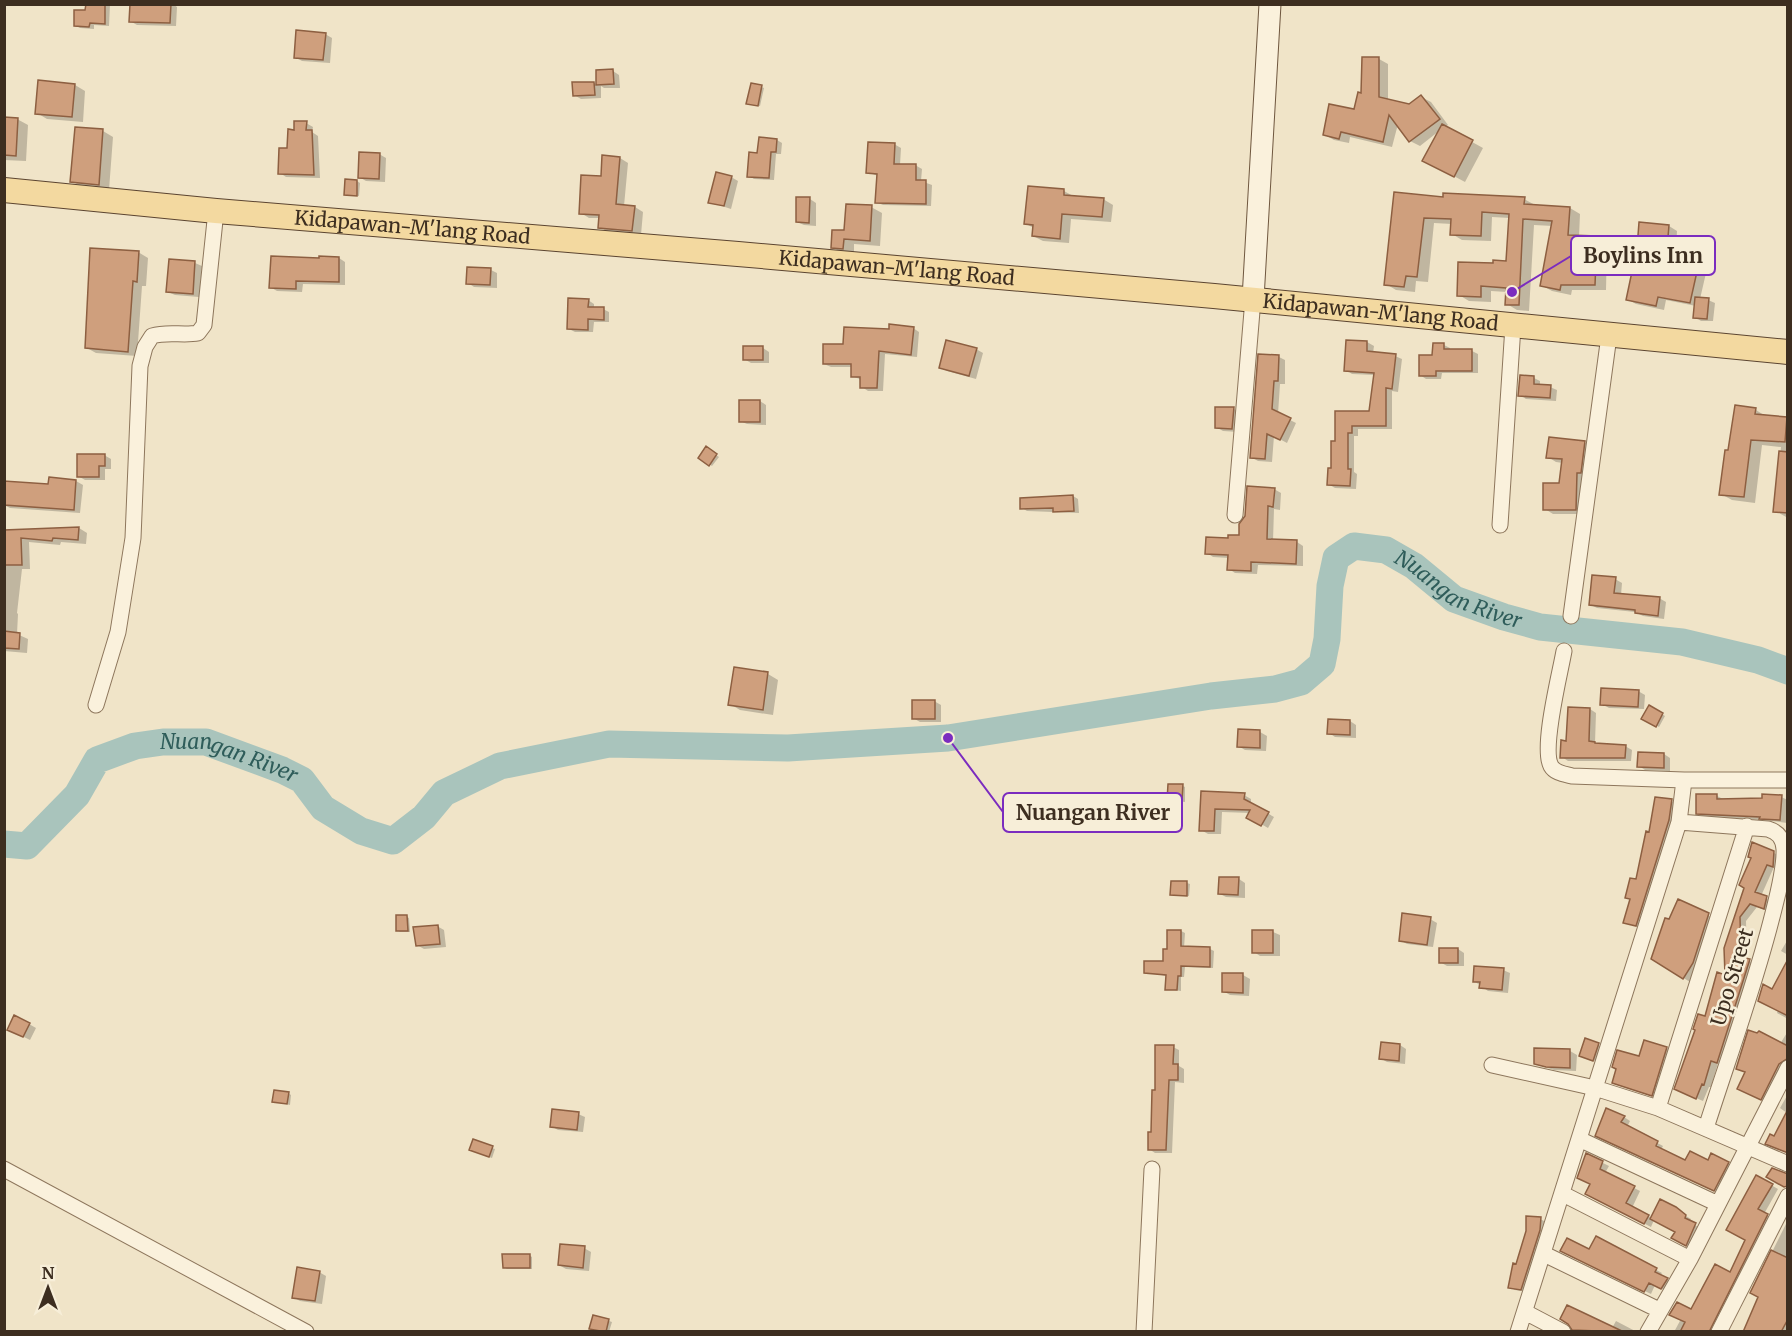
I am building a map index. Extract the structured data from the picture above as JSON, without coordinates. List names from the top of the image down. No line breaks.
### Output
{"streets":{"main road":["Kidapawan-M'lang Road"],"street":["Upo Street"]},"water":["Nuangan River"],"places":["Boylins Inn","Nuangan River"],"north":"top"}
